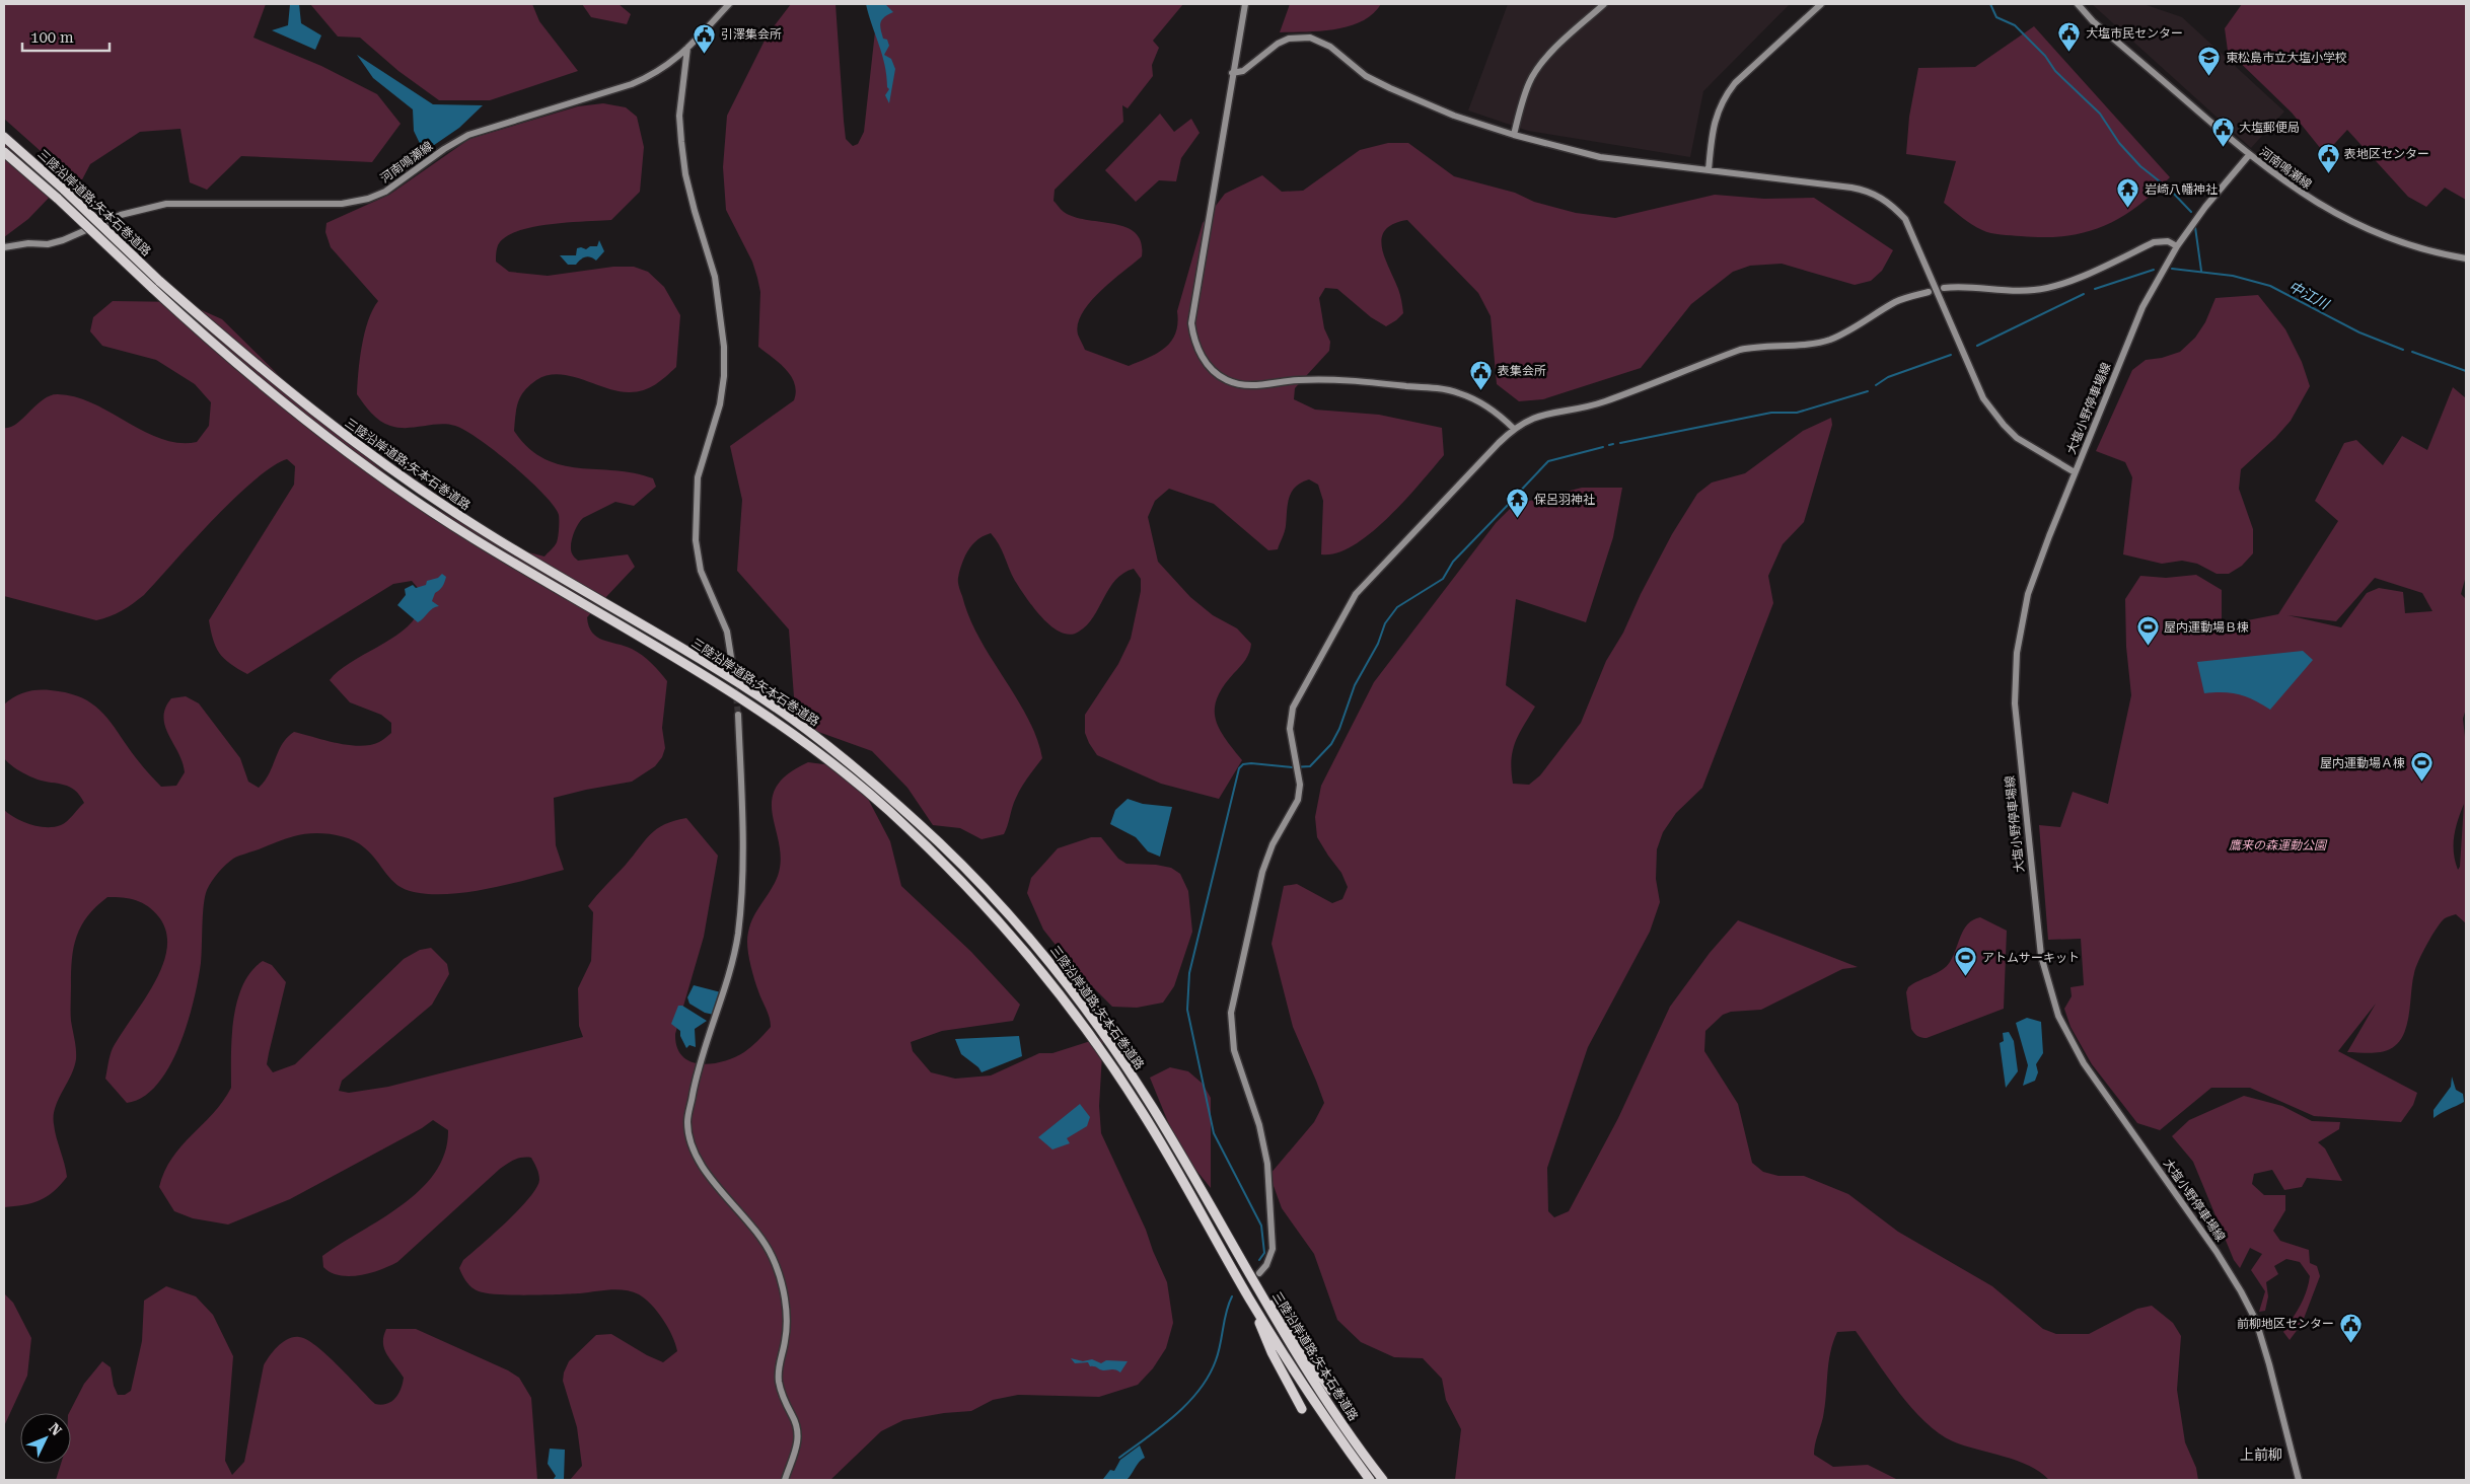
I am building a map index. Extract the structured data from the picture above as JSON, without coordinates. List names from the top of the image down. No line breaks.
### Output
{"streets":{"highway":["三陸沿岸道路;矢本石巻道路"],"street":["河南鳴瀬線","大塩小野停車場線"]},"crossings":[["河南鳴瀬線","大塩小野停車場線"]],"districts":["上前柳"],"water":["中江川"],"parks":["鷹来の森運動公園"],"places":{"public building":["大塩市民センター","引澤集会所","大塩郵便局","表地区センター","表集会所","前柳地区センター"],"school or university":["東松島市立大塩小学校"],"temple":["岩崎八幡神社","保呂羽神社"],"sports":["屋内運動場Ｂ棟","屋内運動場Ａ棟","アトムサーキット"]},"scale_bar":"100 m","north":"top right"}
